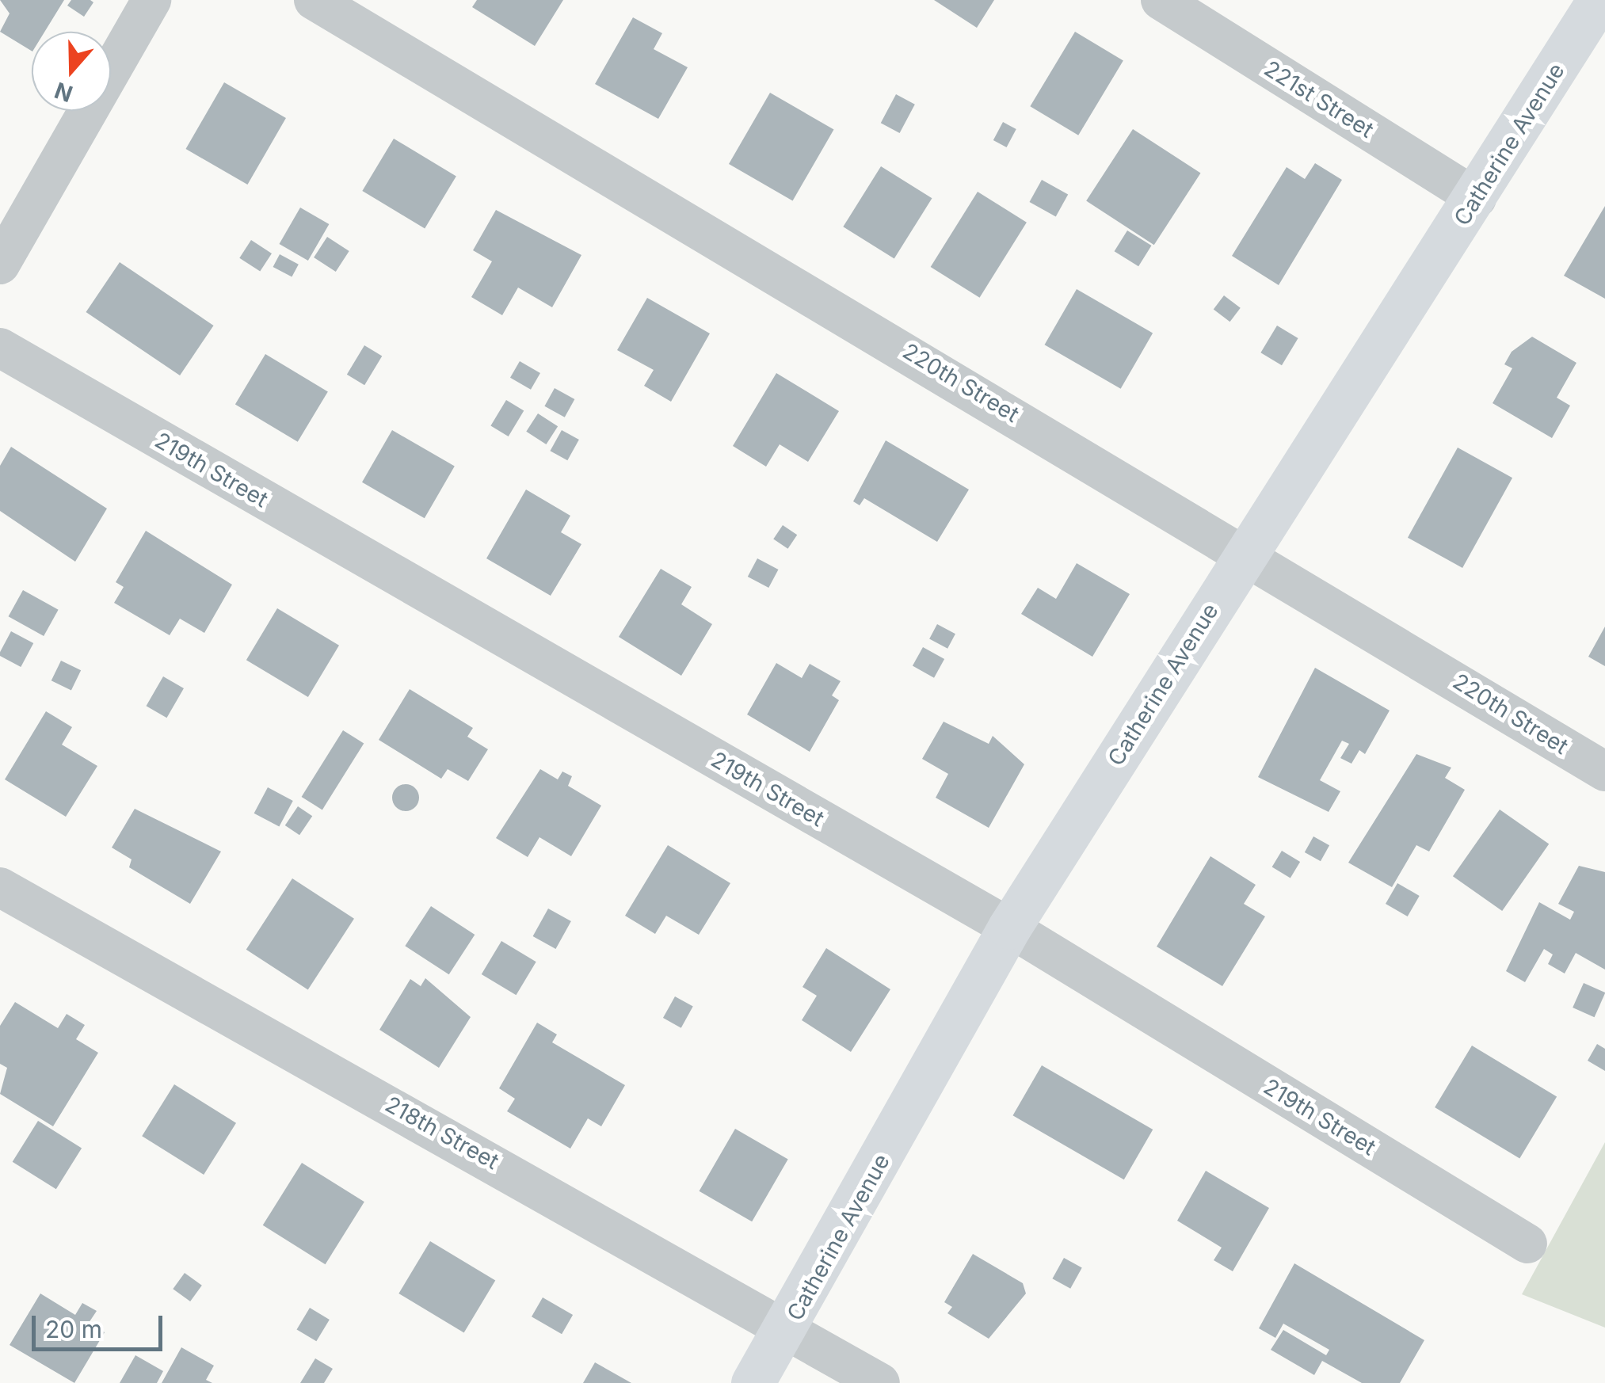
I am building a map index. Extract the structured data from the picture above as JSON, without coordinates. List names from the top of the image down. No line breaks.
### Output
{"streets":{"street":["221st Street","Catherine Avenue","220th Street","219th Street","218th Street"]},"crossings":[["221st Street","Catherine Avenue"],["Catherine Avenue","220th Street"],["Catherine Avenue","219th Street"],["Catherine Avenue","218th Street"]],"scale_bar":"20 m","north":"bottom"}
